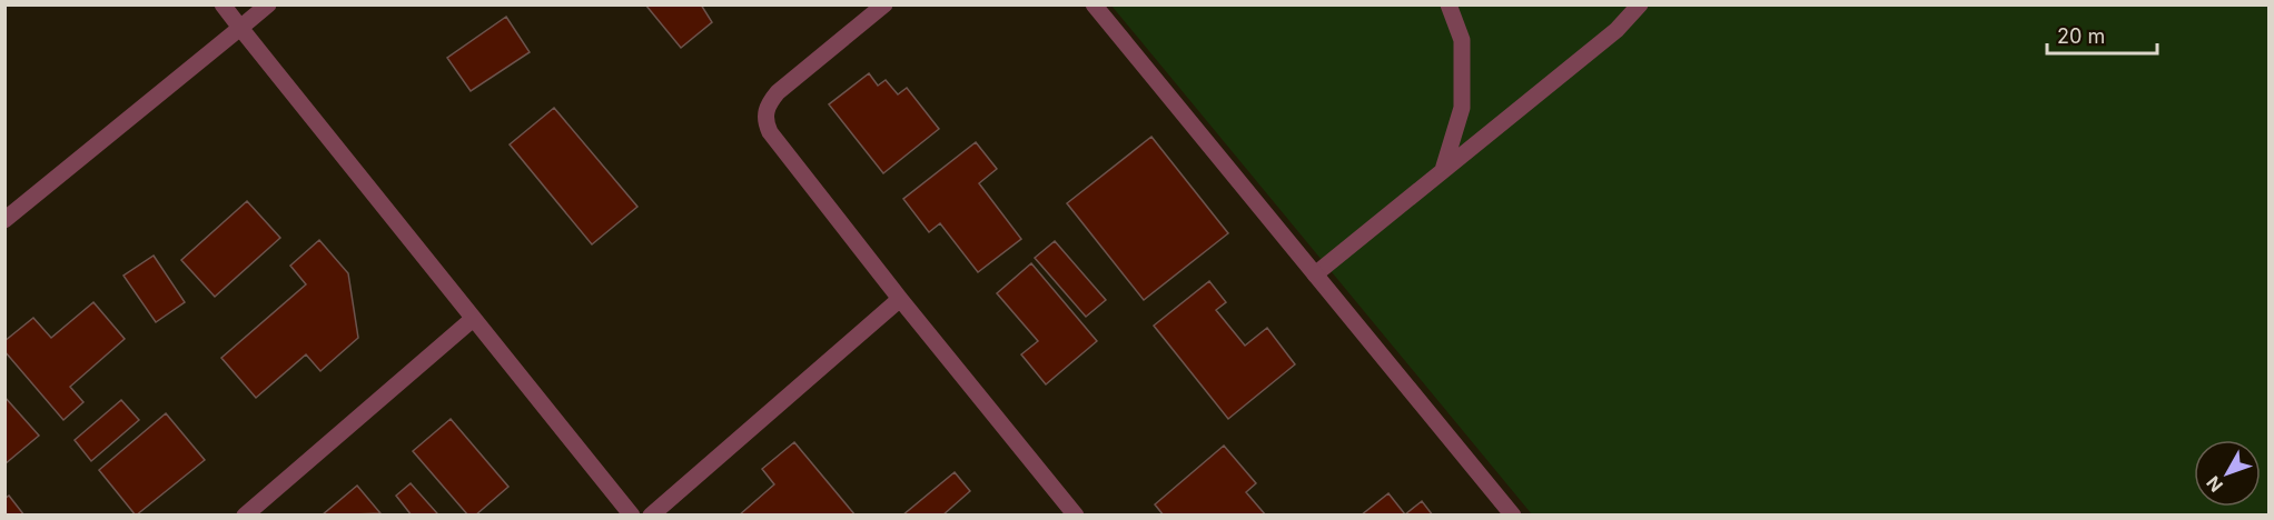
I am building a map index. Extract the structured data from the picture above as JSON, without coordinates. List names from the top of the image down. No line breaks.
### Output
{"scale_bar":"20 m","north":"bottom left"}
